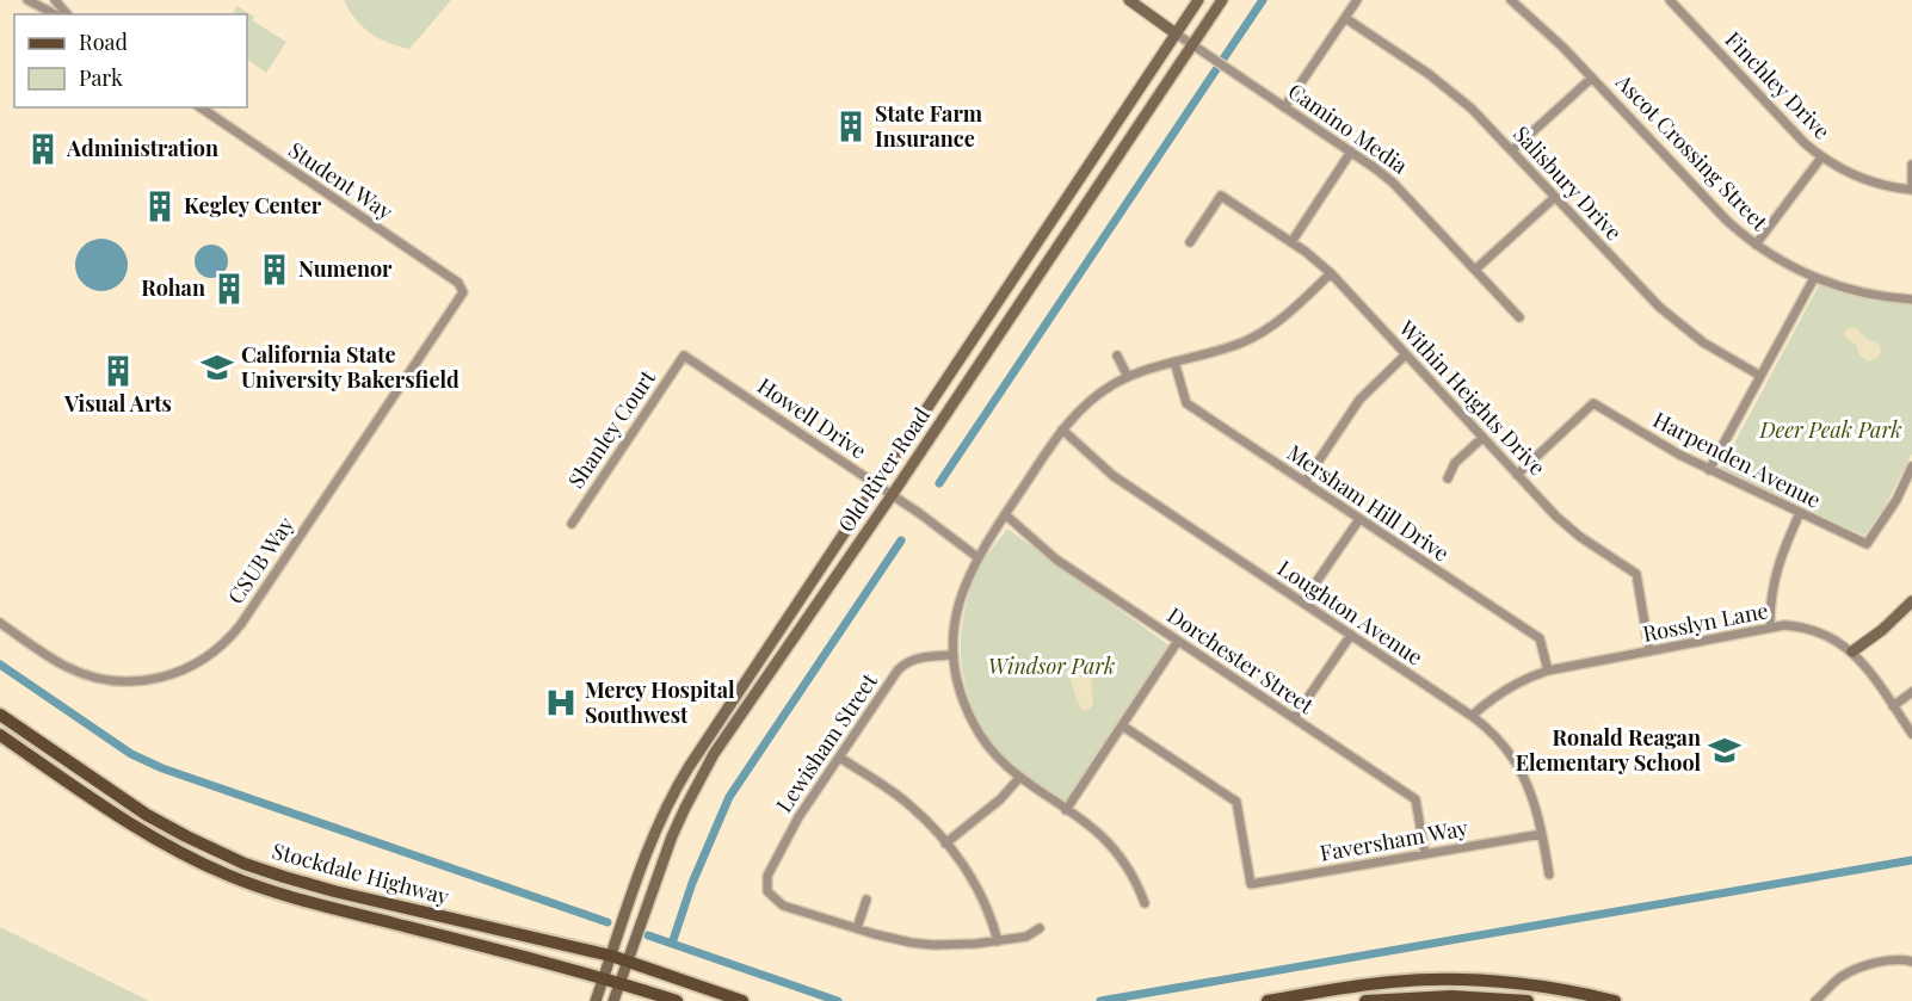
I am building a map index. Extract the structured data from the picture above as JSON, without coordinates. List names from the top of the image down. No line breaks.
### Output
{"streets":{"main road":["Camino Media","Old River Road","Stockdale Highway"],"street":["Finchley Drive","Ascot Crossing Street","Student Way","Salisbury Drive","Within Heights Drive","Howell Drive","Shanley Court","Harpenden Avenue","Mersham Hill Drive","CSUB Way","Loughton Avenue","Rosslyn Lane","Dorchester Street","Lewisham Street","Faversham Way"]},"crossings":[["Camino Media","Old River Road"],["Student Way","CSUB Way"],["Within Heights Drive","Harpenden Avenue"],["Within Heights Drive","Rosslyn Lane"],["Howell Drive","Shanley Court"],["Howell Drive","Old River Road"],["Old River Road","Stockdale Highway"],["Mersham Hill Drive","Rosslyn Lane"],["Loughton Avenue","Rosslyn Lane"],["Loughton Avenue","Faversham Way"],["Dorchester Street","Faversham Way"]],"parks":["Deer Peak Park","Windsor Park"],"places":{"building":["State Farm Insurance","Administration","Kegley Center","Numenor","Rohan","Visual Arts"],"school or university":["California State University Bakersfield","Ronald Reagan Elementary School"],"hospital":["Mercy Hospital Southwest"]},"legend":["Road","Park"]}
